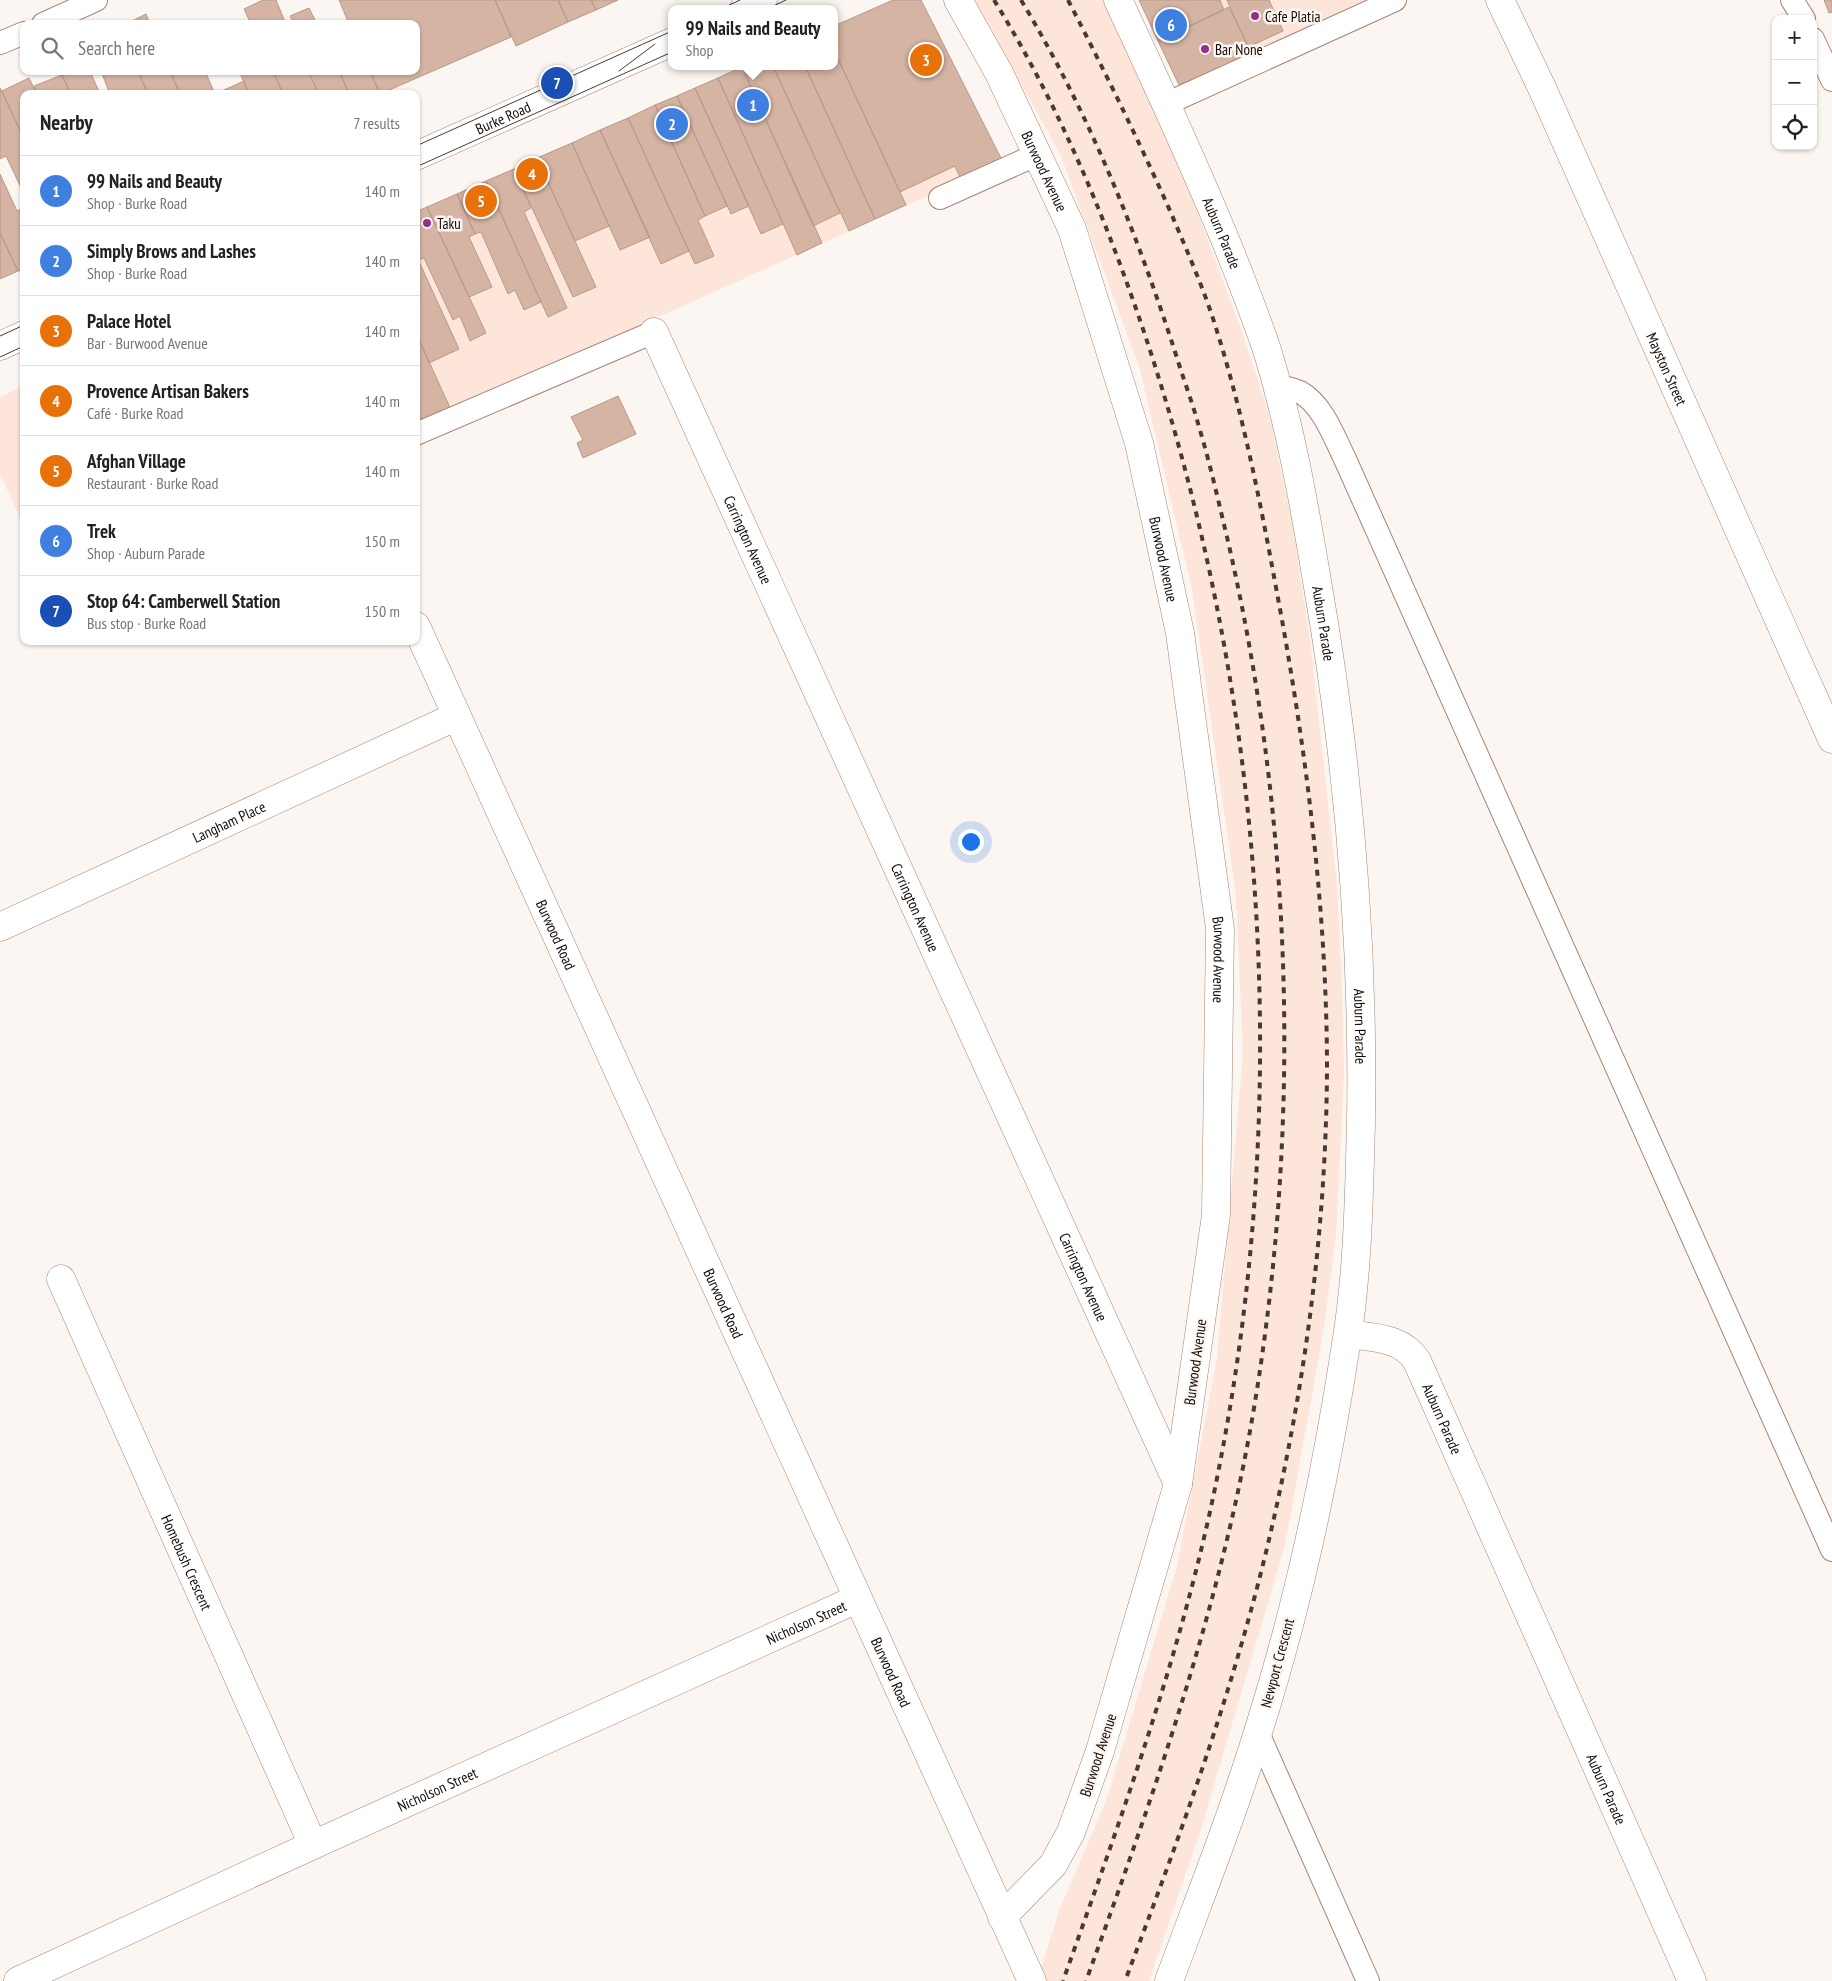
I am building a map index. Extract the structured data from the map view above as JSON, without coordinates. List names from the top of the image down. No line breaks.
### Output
{"streets":{"street":["Burke Road","Burwood Avenue","Auburn Parade","Mayston Street","Carrington Avenue","Langham Place","Burwood Road","Homebush Crescent","Nicholson Street","Newport Crescent"]},"crossings":[["Burwood Avenue","Carrington Avenue"],["Burwood Avenue","Burwood Road"],["Auburn Parade","Newport Crescent"],["Langham Place","Burwood Road"],["Burwood Road","Nicholson Street"],["Homebush Crescent","Nicholson Street"]],"places":["Cafe Platia","Bar None","Taku"],"page":{"popup":["99 Nails and Beauty","Shop"],"pins":["6","3","7","1","2","4","5"],"map_buttons":["+","−"],"search":"Search here","heading":["Nearby","7 results"],"list":[{"mark":"1","name":"99 Nails and Beauty","note":"Shop · Burke Road","value":"140 m"},{"mark":"2","name":"Simply Brows and Lashes","note":"Shop · Burke Road","value":"140 m"},{"mark":"3","name":"Palace Hotel","note":"Bar · Burwood Avenue","value":"140 m"},{"mark":"4","name":"Provence Artisan Bakers","note":"Café · Burke Road","value":"140 m"},{"mark":"5","name":"Afghan Village","note":"Restaurant · Burke Road","value":"140 m"},{"mark":"6","name":"Trek","note":"Shop · Auburn Parade","value":"150 m"},{"mark":"7","name":"Stop 64: Camberwell Station","note":"Bus stop · Burke Road","value":"150 m"}]}}
